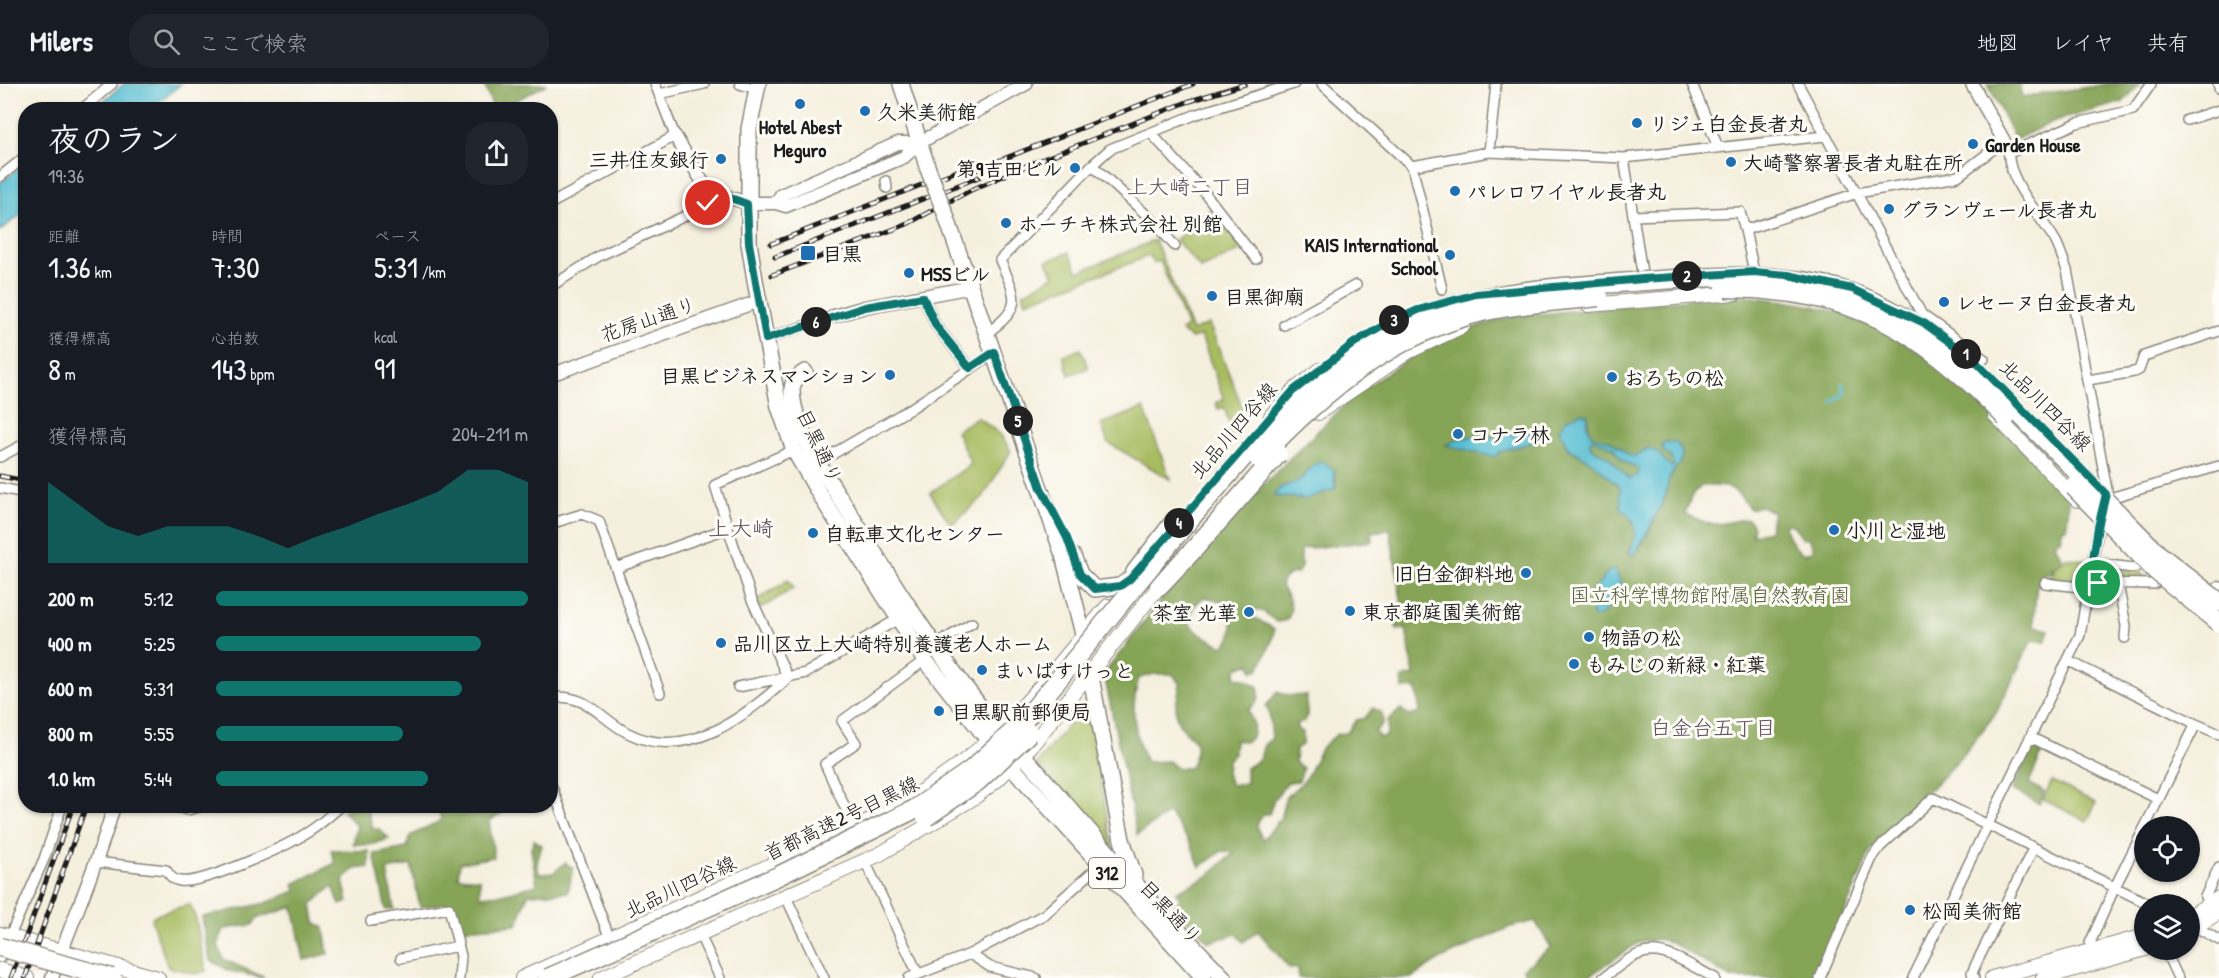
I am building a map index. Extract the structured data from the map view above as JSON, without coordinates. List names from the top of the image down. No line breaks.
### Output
{"streets":{"highway":["首都高速2号目黒線"],"main road":["北品川四谷線","目黒通り","312"],"street":["花房山通り"]},"crossings":[["花房山通り","目黒通り"],["北品川四谷線","目黒通り"],["北品川四谷線","首都高速2号目黒線"]],"districts":["上大崎二丁目","上大崎","白金台五丁目"],"parks":["国立科学博物館附属自然教育園"],"places":{"other":["Hotel Abest Meguro","久米美術館","リジェ白金長者丸","Garden House","三井住友銀行","大崎警察署長者丸駐在所","第9吉田ビル","パレロワイヤル長者丸","グランヴェール長者丸","ホーチキ株式会社 別館","KAIS International School","MSSビル","目黒御廟","レセーヌ白金長者丸","目黒ビジネスマンション","おろちの松","コナラ林","小川と湿地","自転車文化センター","旧白金御料地","東京都庭園美術館","茶室 光華","物語の松","品川区立上大崎特別養護老人ホーム","もみじの新緑・紅葉","まいばすけっと","目黒駅前郵便局","松岡美術館"],"transit":["目黒"]},"page":{"header":"Milers","search":"ここで検索","nav":["地図","レイヤ","共有"],"heading":["夜のラン","19:36"],"stats":[["距離","1.36 km"],["時間","7:30"],["ペース","5:31 /km"],["獲得標高","8 m"],["心拍数","143 bpm"],["kcal","91"]],"pins":["2","3","6","1","5","4"],"chart":["獲得標高","204–211 m"],"list":[{"name":"200 m","note":"5:12"},{"name":"400 m","note":"5:25"},{"name":"600 m","note":"5:31"},{"name":"800 m","note":"5:55"},{"name":"1.0 km","note":"5:44"}]}}
